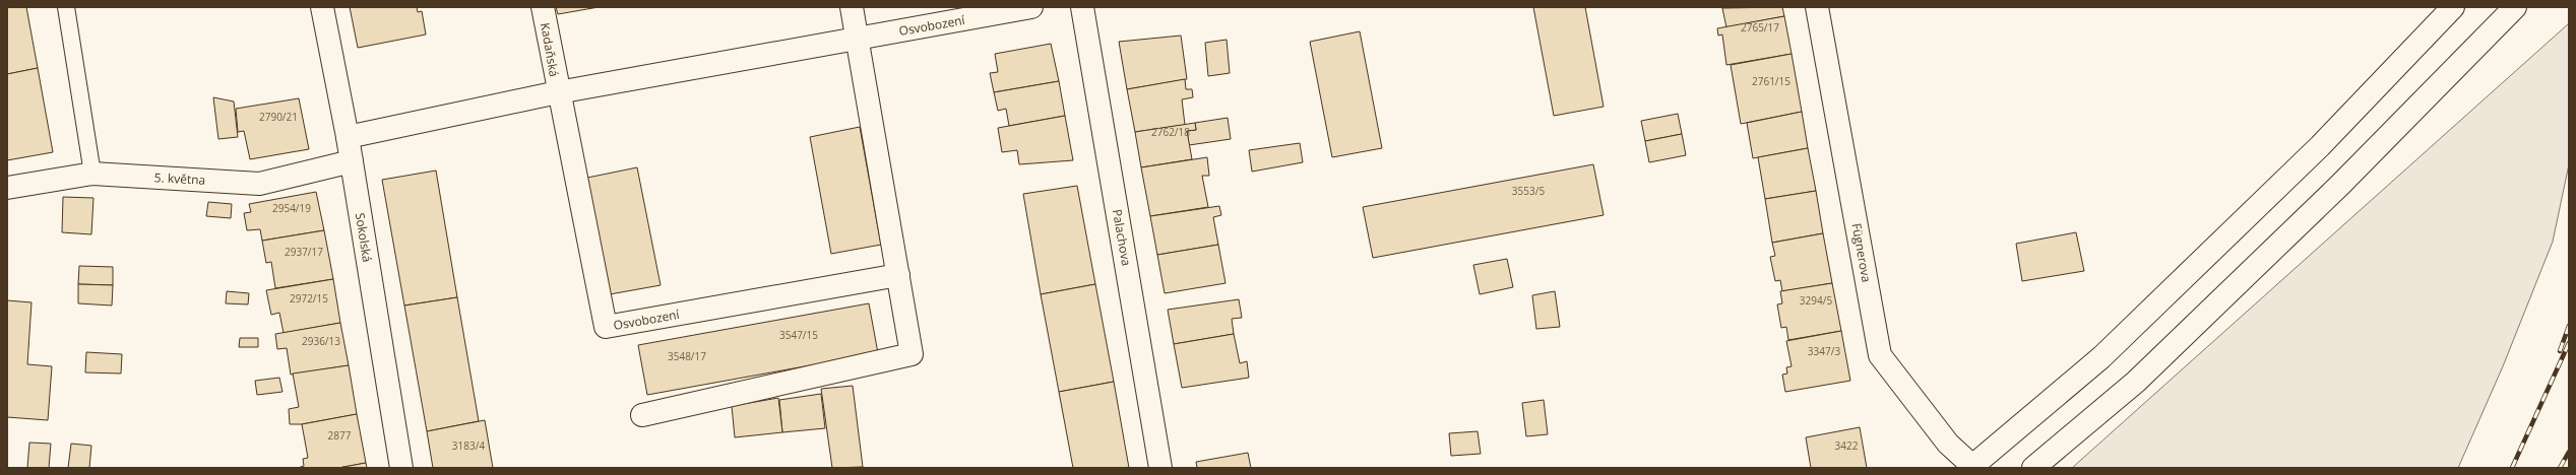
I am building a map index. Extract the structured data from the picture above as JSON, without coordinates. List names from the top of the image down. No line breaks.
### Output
{"streets":{"main road":["Osvobození","Kadaňská","5. května","Sokolská","Palachova","Fügnerova"]},"crossings":[["Osvobození","Kadaňská"],["Osvobození","Sokolská"],["5. května","Sokolská"]],"house_numbers":["2765/17","2761/15","2790/21","2762/18","3553/5","2954/19","2937/17","2972/15","3294/5","3547/15","2936/13","3347/3","3548/17","2877","3183/4","3422"]}
